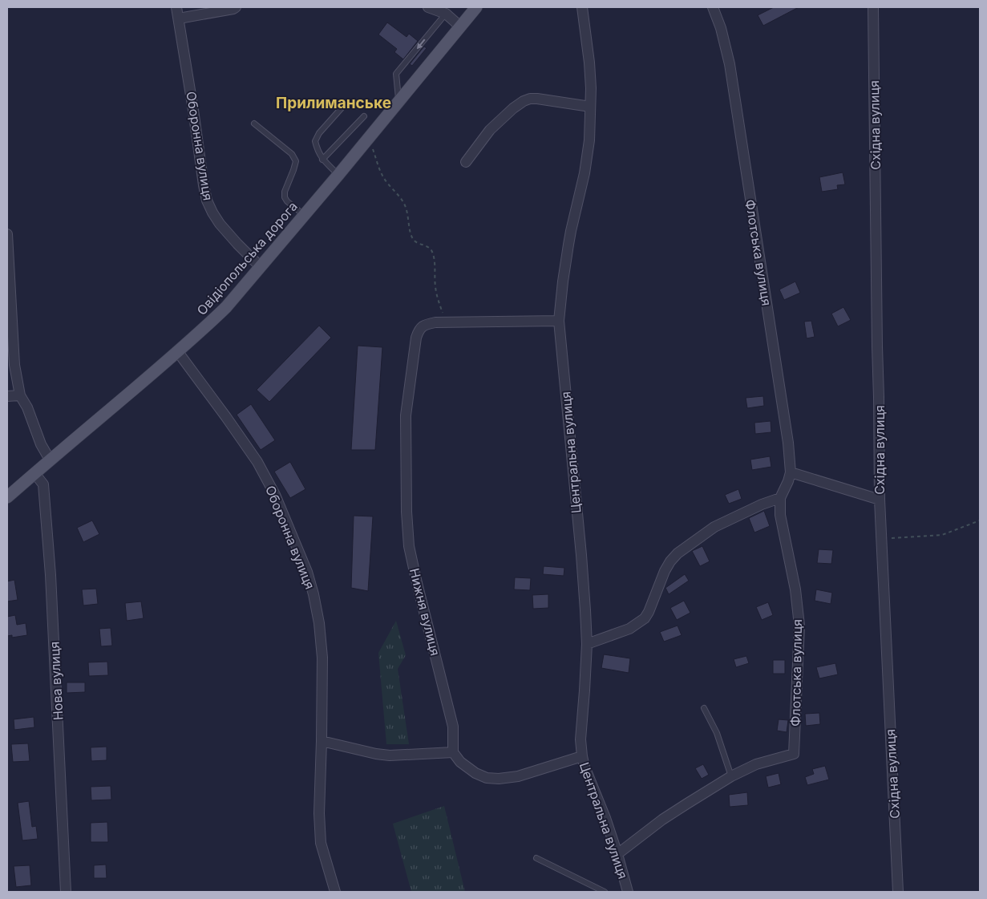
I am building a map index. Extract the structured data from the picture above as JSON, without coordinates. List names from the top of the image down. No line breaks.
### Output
{"streets":{"main road":["Овідіопольська дорога"],"street":["Східна вулиця","Оборонна вулиця","Флотська вулиця","Центральна вулиця","Нижня вулиця","Нова вулиця"]},"crossings":[["Оборонна вулиця","Овідіопольська дорога"],["Овідіопольська дорога","Нова вулиця"]],"districts":["Прилиманське"]}
